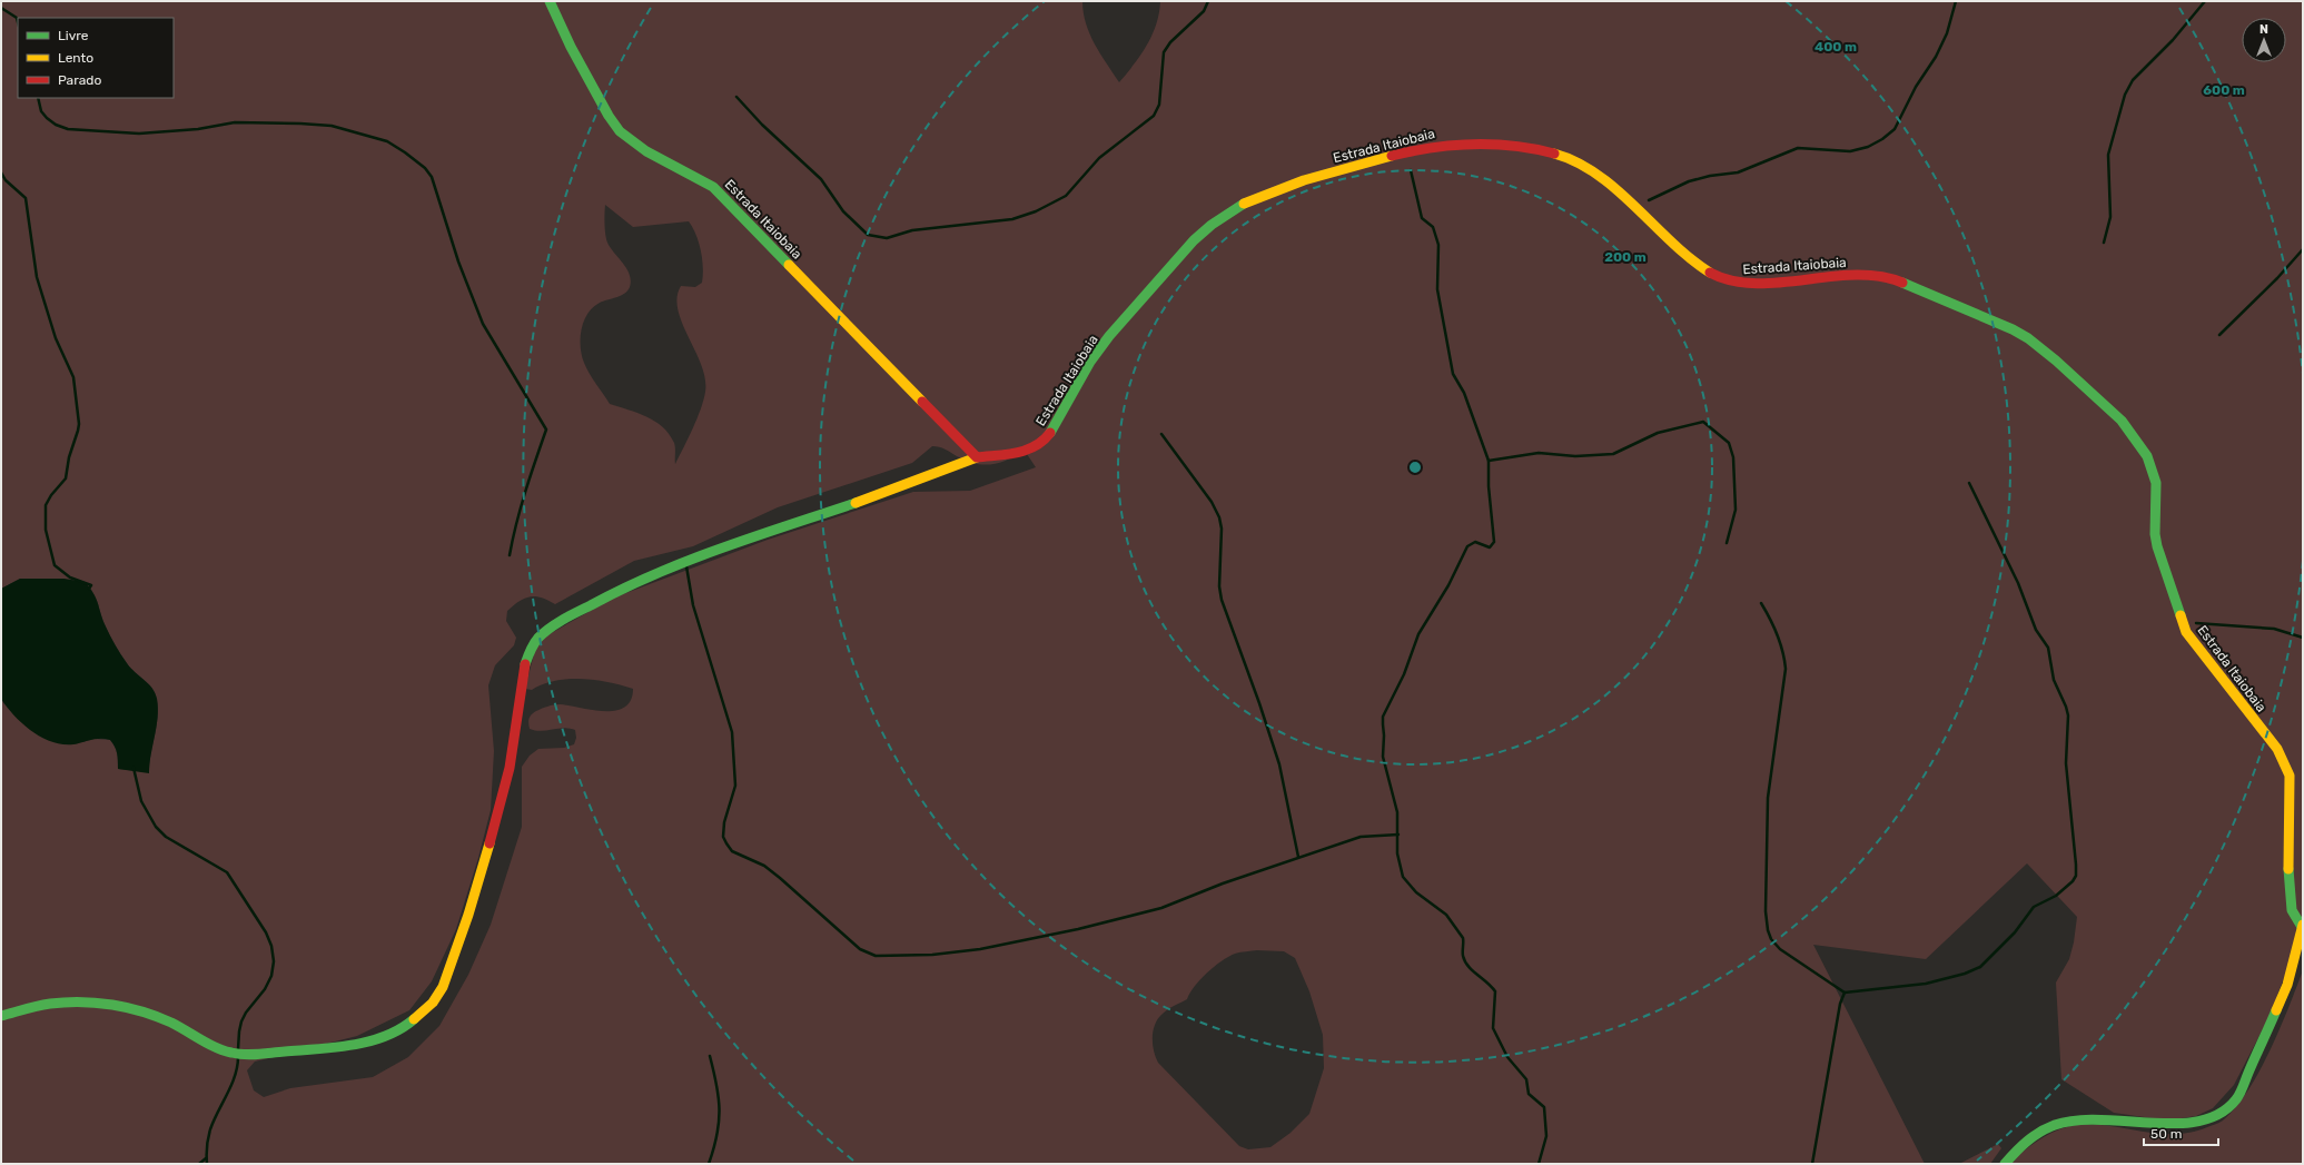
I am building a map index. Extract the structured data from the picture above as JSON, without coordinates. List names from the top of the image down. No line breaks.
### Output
{"streets":{"street":["Estrada Itaiobaia"]},"legend":["Livre","Lento","Parado"],"scale_bar":"50 m","north":"top","rings":["400 m","600 m","200 m"]}
